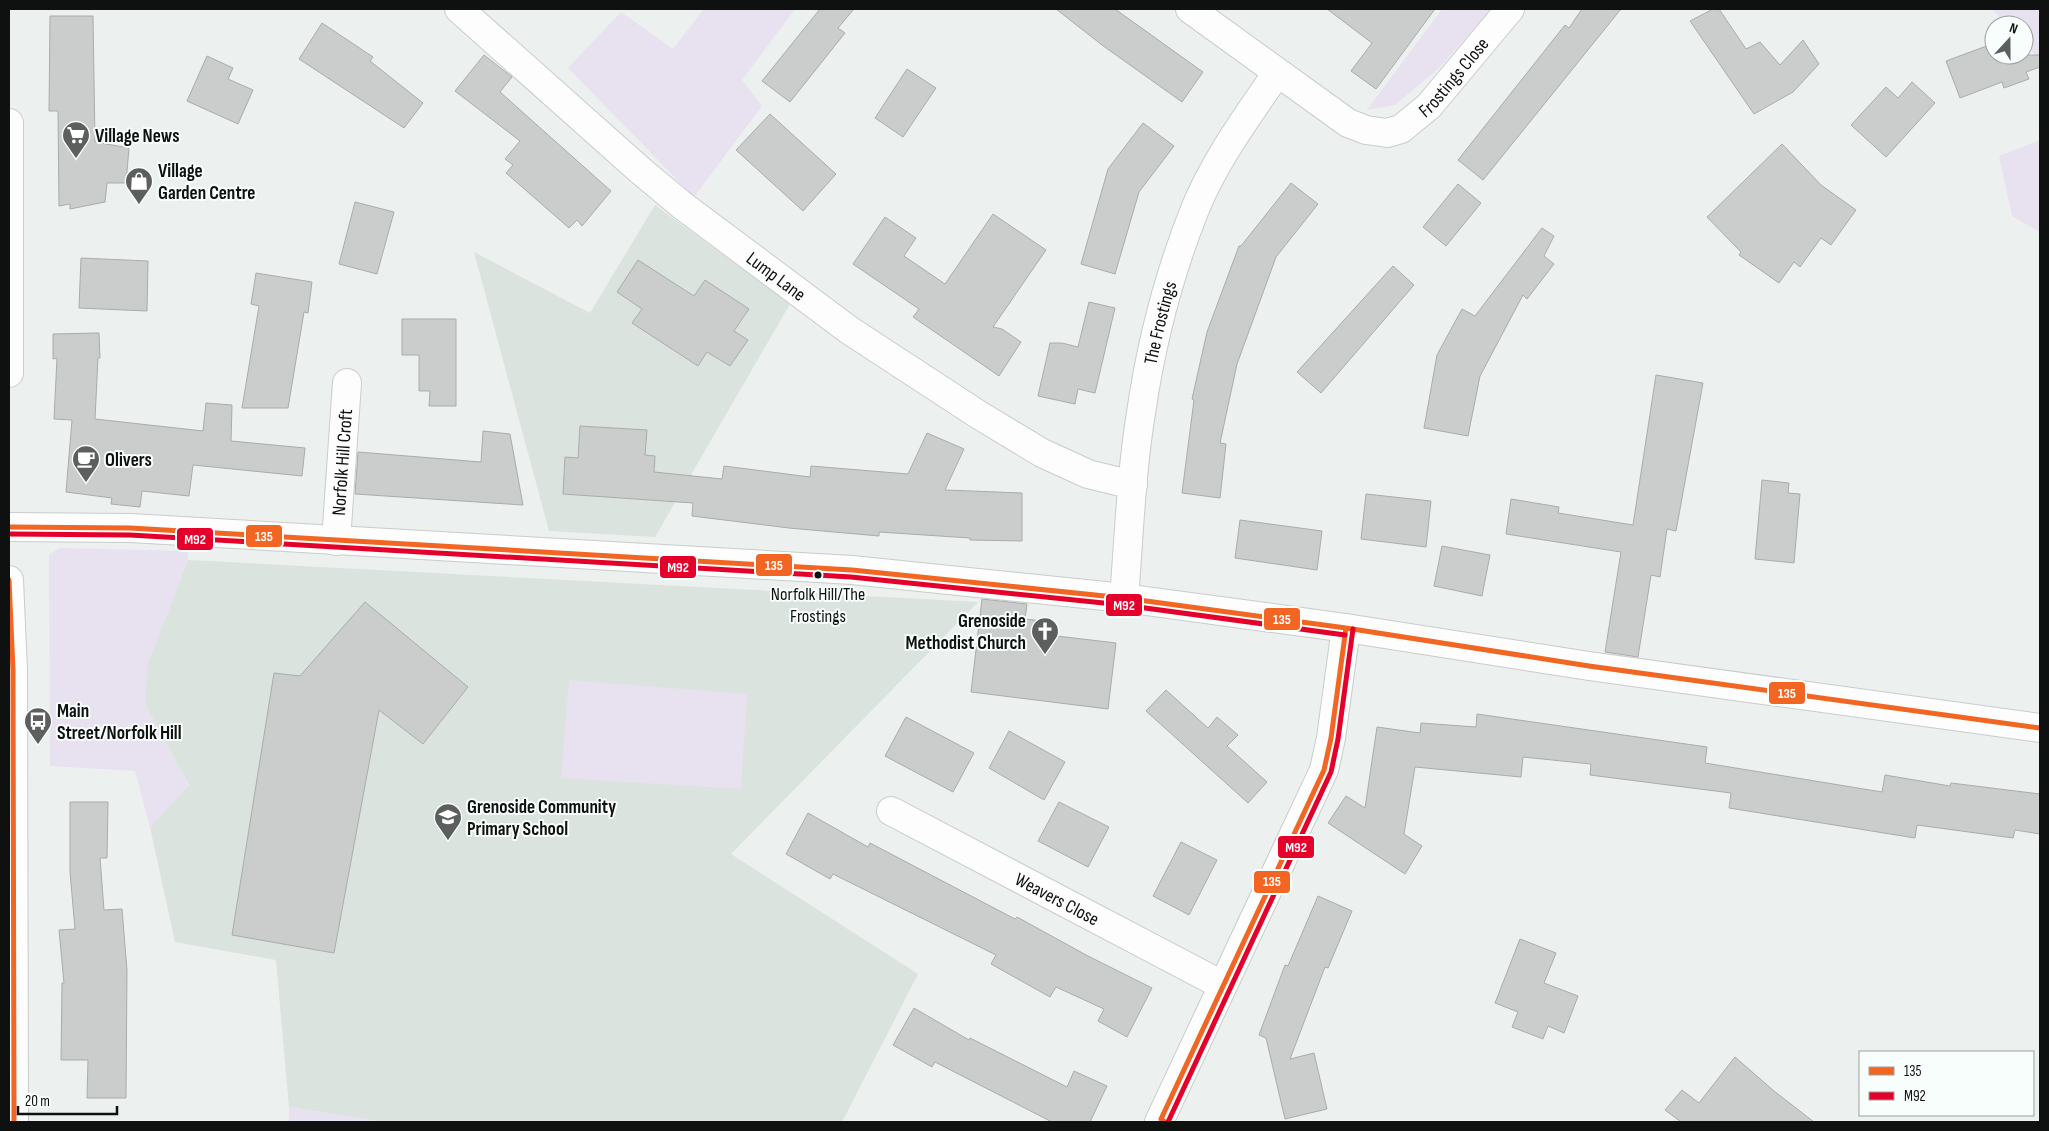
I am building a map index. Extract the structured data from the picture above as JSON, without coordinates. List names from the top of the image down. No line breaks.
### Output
{"streets":{"street":["Frostings Close","Lump Lane","The Frostings","Norfolk Hill Croft","Weavers Close"]},"crossings":[["Frostings Close","The Frostings"],["Lump Lane","The Frostings"]],"places":{"supermarket":["Village News"],"shop":["Village Garden Centre"],"cafe":["Olivers"],"other":["Norfolk Hill/The Frostings"],"church":["Grenoside Methodist Church"],"bus stop":["Main Street/Norfolk Hill"],"school or university":["Grenoside Community Primary School"]},"lines":["transit line 135","transit line M92"],"legend":["135","M92"],"scale_bar":"20 m","north":"top"}
